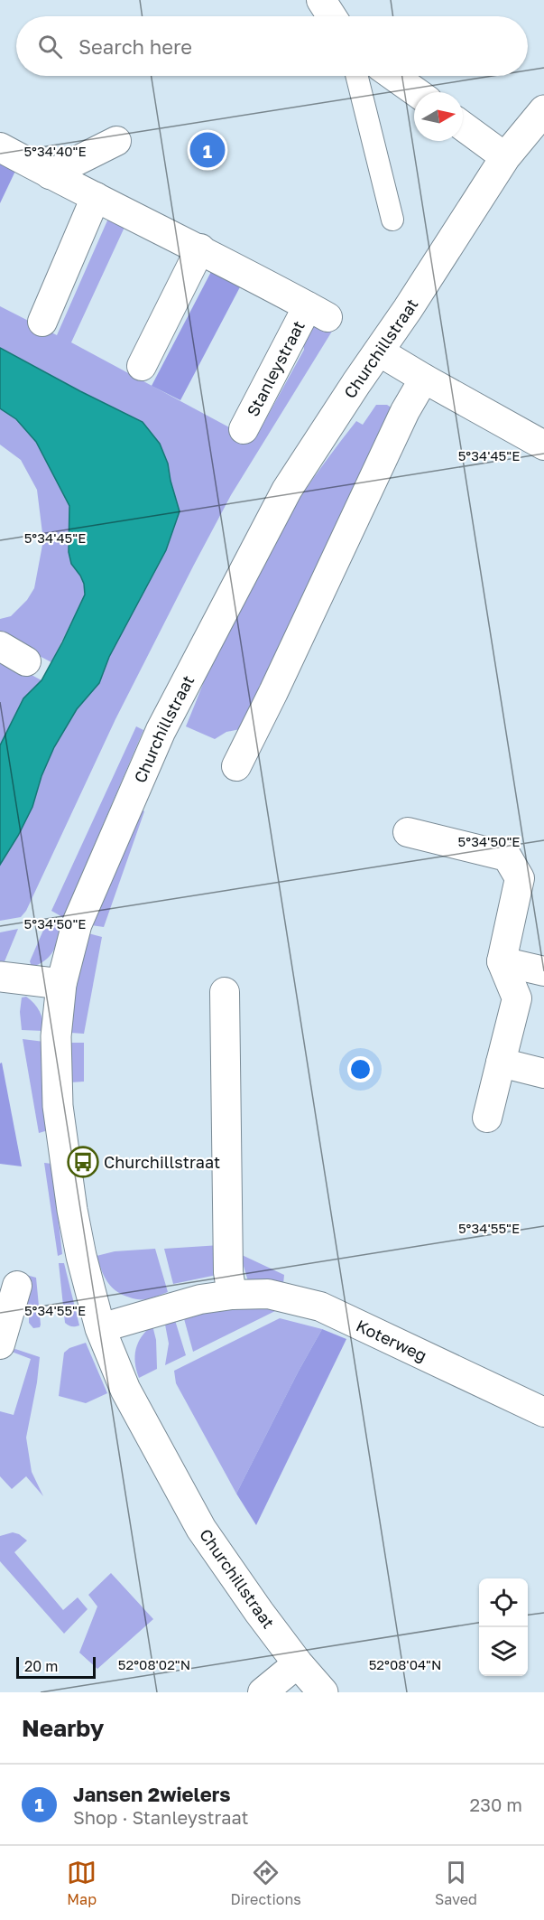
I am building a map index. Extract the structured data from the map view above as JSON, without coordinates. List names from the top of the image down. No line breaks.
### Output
{"streets":{"street":["Churchillstraat","Stanleystraat","Koterweg"]},"crossings":[["Churchillstraat","Koterweg"]],"places":{"bus stop":["Churchillstraat"]},"scale_bar":"20 m","north":"right","page":{"search":"Search here","pins":"1","scale":"20 m","heading":"Nearby","list":[{"mark":"1","name":"Jansen 2wielers","note":"Shop · Stanleystraat","value":"230 m"}],"nav":["Map","Directions","Saved"]},"coordinates":["5°34'40\"E","5°34'45\"E","5°34'50\"E","5°34'55\"E","52°08'02\"N","52°08'04\"N"]}
